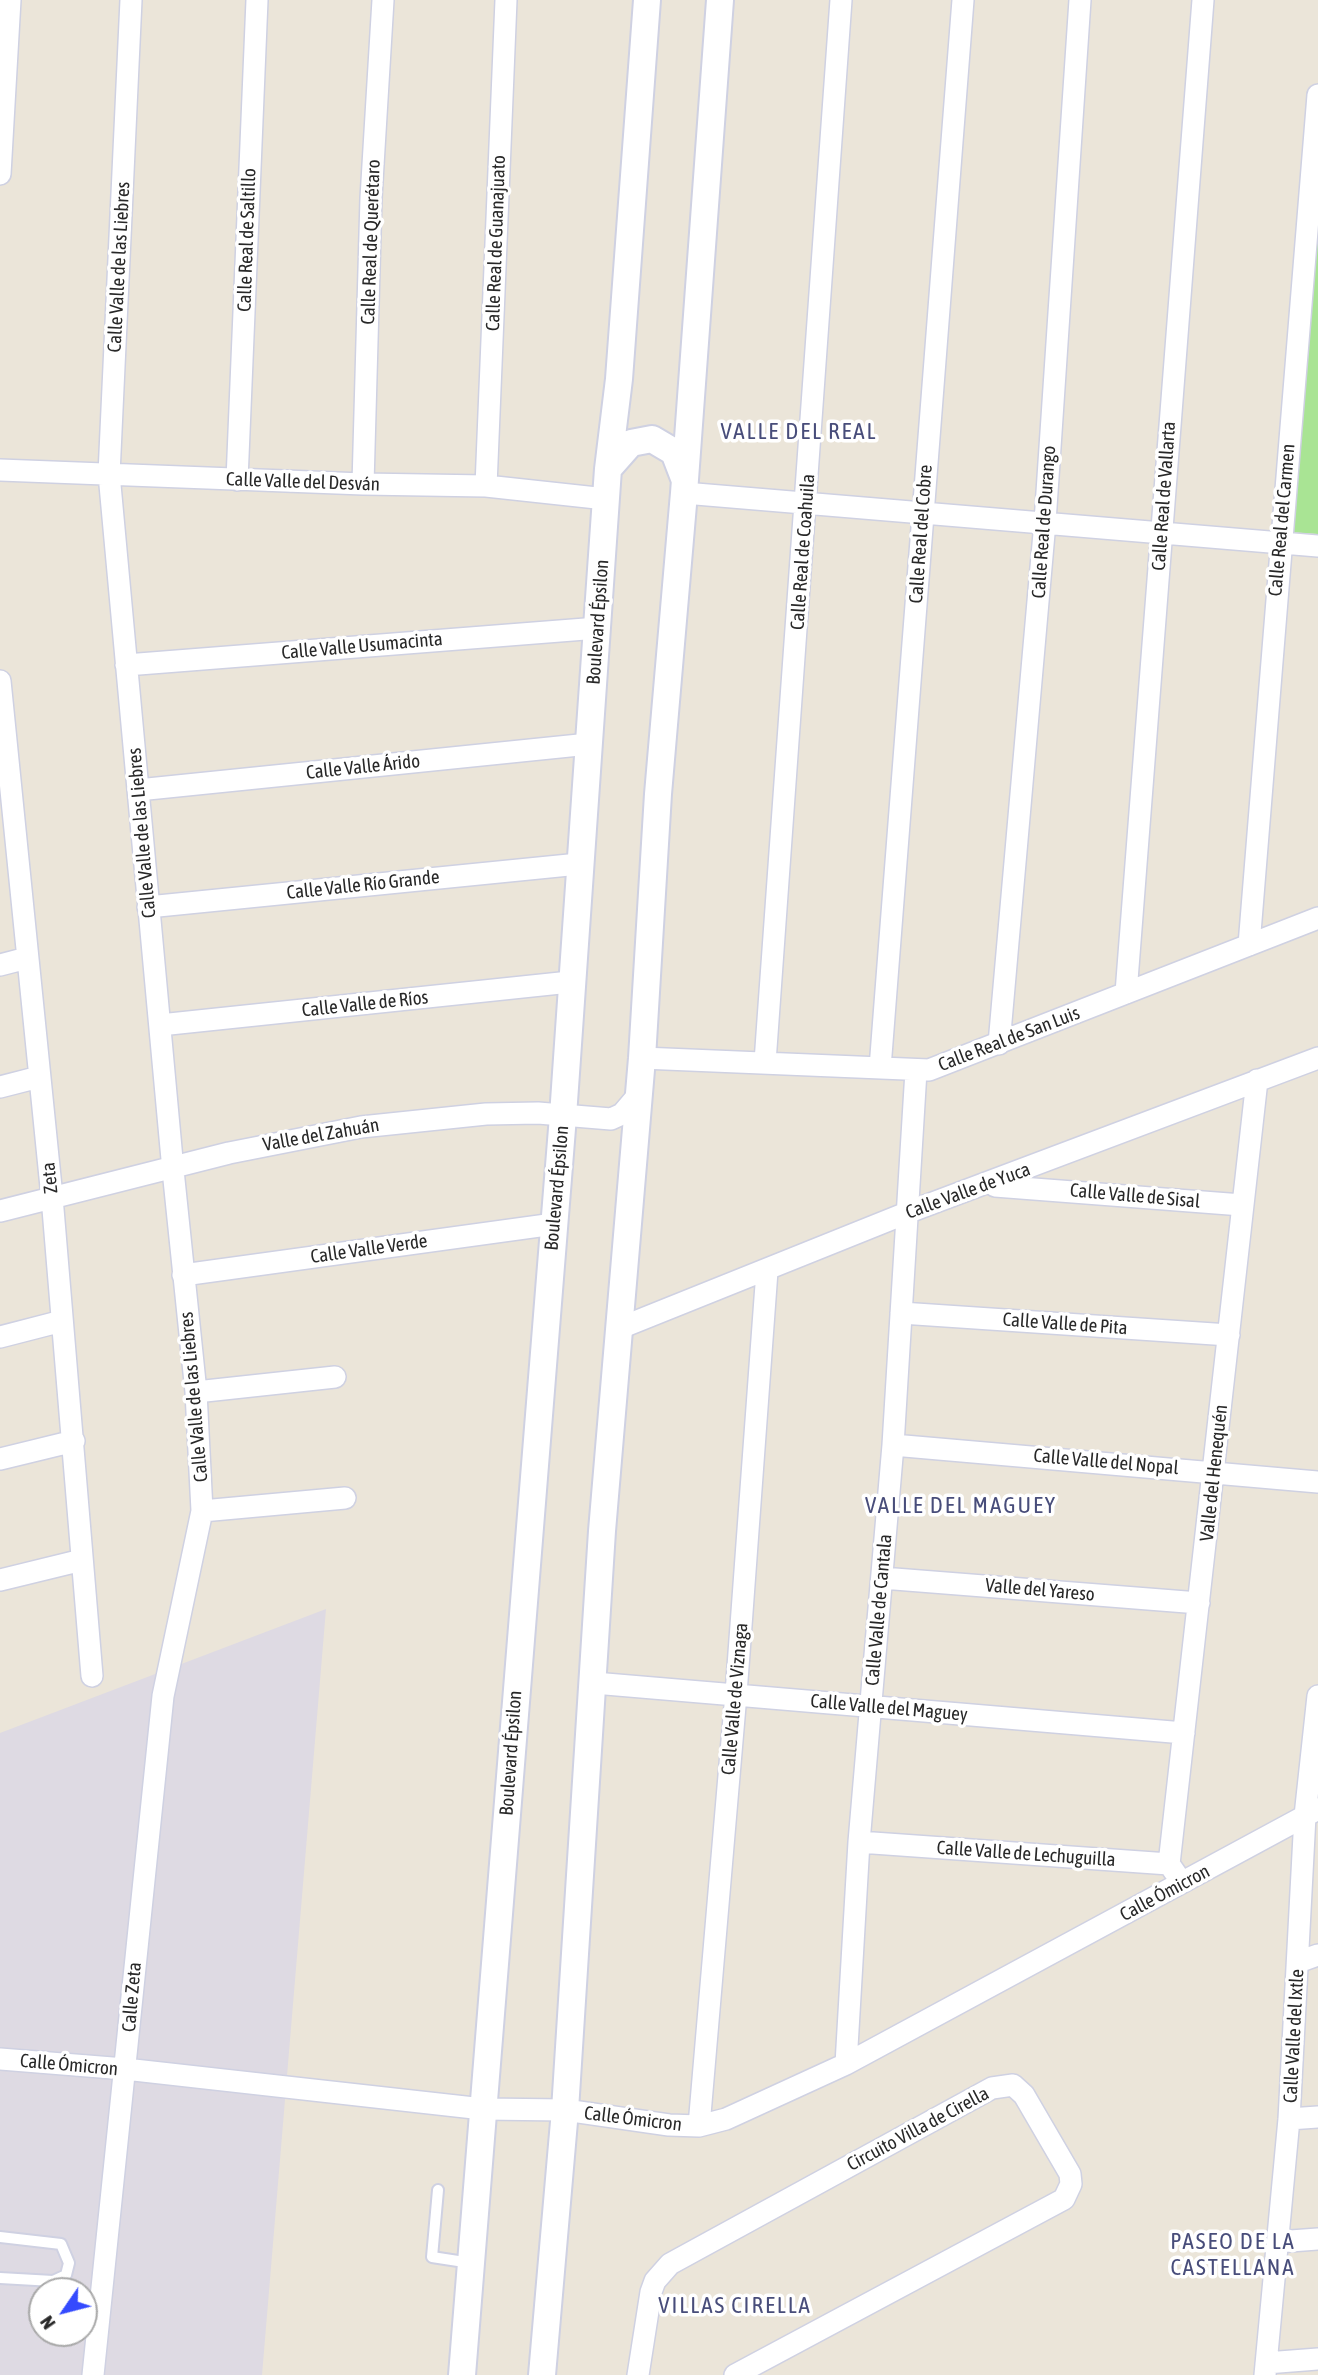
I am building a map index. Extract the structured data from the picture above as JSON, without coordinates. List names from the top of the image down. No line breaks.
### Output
{"streets":{"street":["Calle Real de Saltillo","Calle Real de Querétaro","Calle Real de Guanajuato","Calle Valle de las Liebres","Calle Valle del Desván","Calle Real de Vallarta","Calle Real del Carmen","Calle Real de Durango","Calle Real del Cobre","Calle Real de Coahuila","Boulevard Épsilon","Calle Valle Usumacinta","Calle Valle Árido","Calle Valle Río Grande","Calle Valle de Ríos","Calle Real de San Luis","Valle del Zahuán","Zeta","Calle Valle de Yuca","Calle Valle de Sisal","Calle Valle Verde","Calle Valle de Pita","Calle Valle del Nopal","Valle del Henequén","Valle del Yareso","Calle Valle de Cantala","Calle Valle de Viznaga","Calle Valle del Maguey","Calle Valle de Lechuguilla","Calle Ómicron","Calle Zeta","Calle Valle del Ixtle","Circuito Villa de Cirella"]},"crossings":[["Calle Real de Saltillo","Calle Valle del Desván"],["Calle Real de Querétaro","Calle Valle del Desván"],["Calle Real de Guanajuato","Calle Valle del Desván"],["Calle Valle de las Liebres","Calle Valle del Desván"],["Calle Valle de las Liebres","Calle Valle Usumacinta"],["Calle Valle de las Liebres","Calle Valle Árido"],["Calle Valle de las Liebres","Calle Valle Río Grande"],["Calle Valle de las Liebres","Calle Valle de Ríos"],["Calle Valle de las Liebres","Valle del Zahuán"],["Calle Valle de las Liebres","Calle Valle Verde"],["Calle Valle de las Liebres","Calle Zeta"],["Calle Valle del Desván","Boulevard Épsilon"],["Calle Real de Vallarta","Calle Real de San Luis"],["Calle Real del Carmen","Calle Real de San Luis"],["Calle Real de Durango","Calle Real de San Luis"],["Calle Real del Cobre","Calle Real de San Luis"],["Calle Real de Coahuila","Calle Real de San Luis"],["Boulevard Épsilon","Calle Valle Usumacinta"],["Boulevard Épsilon","Calle Valle Árido"],["Boulevard Épsilon","Calle Valle Río Grande"],["Boulevard Épsilon","Calle Valle de Ríos"],["Boulevard Épsilon","Valle del Zahuán"],["Boulevard Épsilon","Calle Valle Verde"],["Boulevard Épsilon","Calle Ómicron"],["Calle Real de San Luis","Calle Valle de Cantala"],["Valle del Zahuán","Zeta"],["Calle Valle de Yuca","Calle Valle de Sisal"],["Calle Valle de Yuca","Valle del Henequén"],["Calle Valle de Yuca","Calle Valle de Cantala"],["Calle Valle de Yuca","Calle Valle de Viznaga"],["Calle Valle de Sisal","Valle del Henequén"],["Calle Valle de Pita","Valle del Henequén"],["Calle Valle de Pita","Calle Valle de Cantala"],["Calle Valle del Nopal","Valle del Henequén"],["Calle Valle del Nopal","Calle Valle de Cantala"],["Valle del Henequén","Valle del Yareso"],["Valle del Henequén","Calle Valle del Maguey"],["Valle del Henequén","Calle Valle de Lechuguilla"],["Valle del Yareso","Calle Valle de Cantala"],["Calle Valle de Cantala","Calle Valle del Maguey"],["Calle Valle de Cantala","Calle Valle de Lechuguilla"],["Calle Valle de Cantala","Calle Ómicron"],["Calle Valle de Viznaga","Calle Valle del Maguey"],["Calle Valle de Viznaga","Calle Ómicron"],["Calle Ómicron","Calle Zeta"],["Calle Ómicron","Calle Valle del Ixtle"]],"districts":["VALLE DEL REAL","VALLE DEL MAGUEY","PASEO DE LA CASTELLANA","VILLAS CIRELLA"],"north":"bottom left"}
